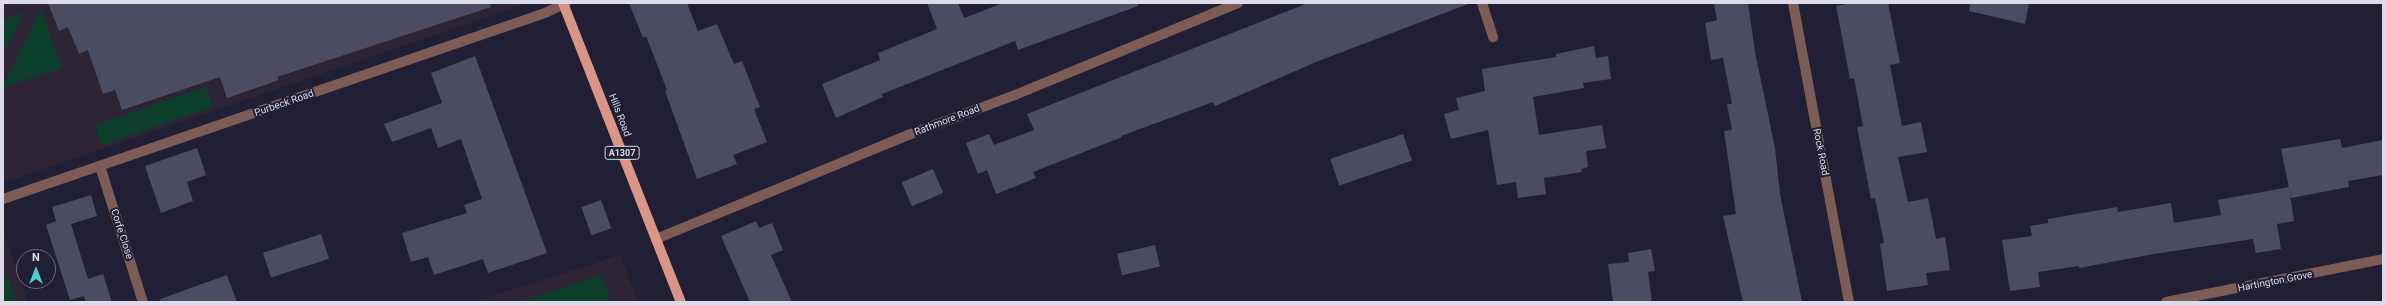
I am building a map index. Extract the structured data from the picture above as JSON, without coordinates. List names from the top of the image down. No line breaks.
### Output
{"streets":{"main road":["Hills Road","A1307"],"street":["Purbeck Road","Rathmore Road","Rock Road","Corfe Close","Hartington Grove"]},"crossings":[["Purbeck Road","Hills Road"],["Purbeck Road","Corfe Close"],["Hills Road","Rathmore Road"]],"north":"top"}
